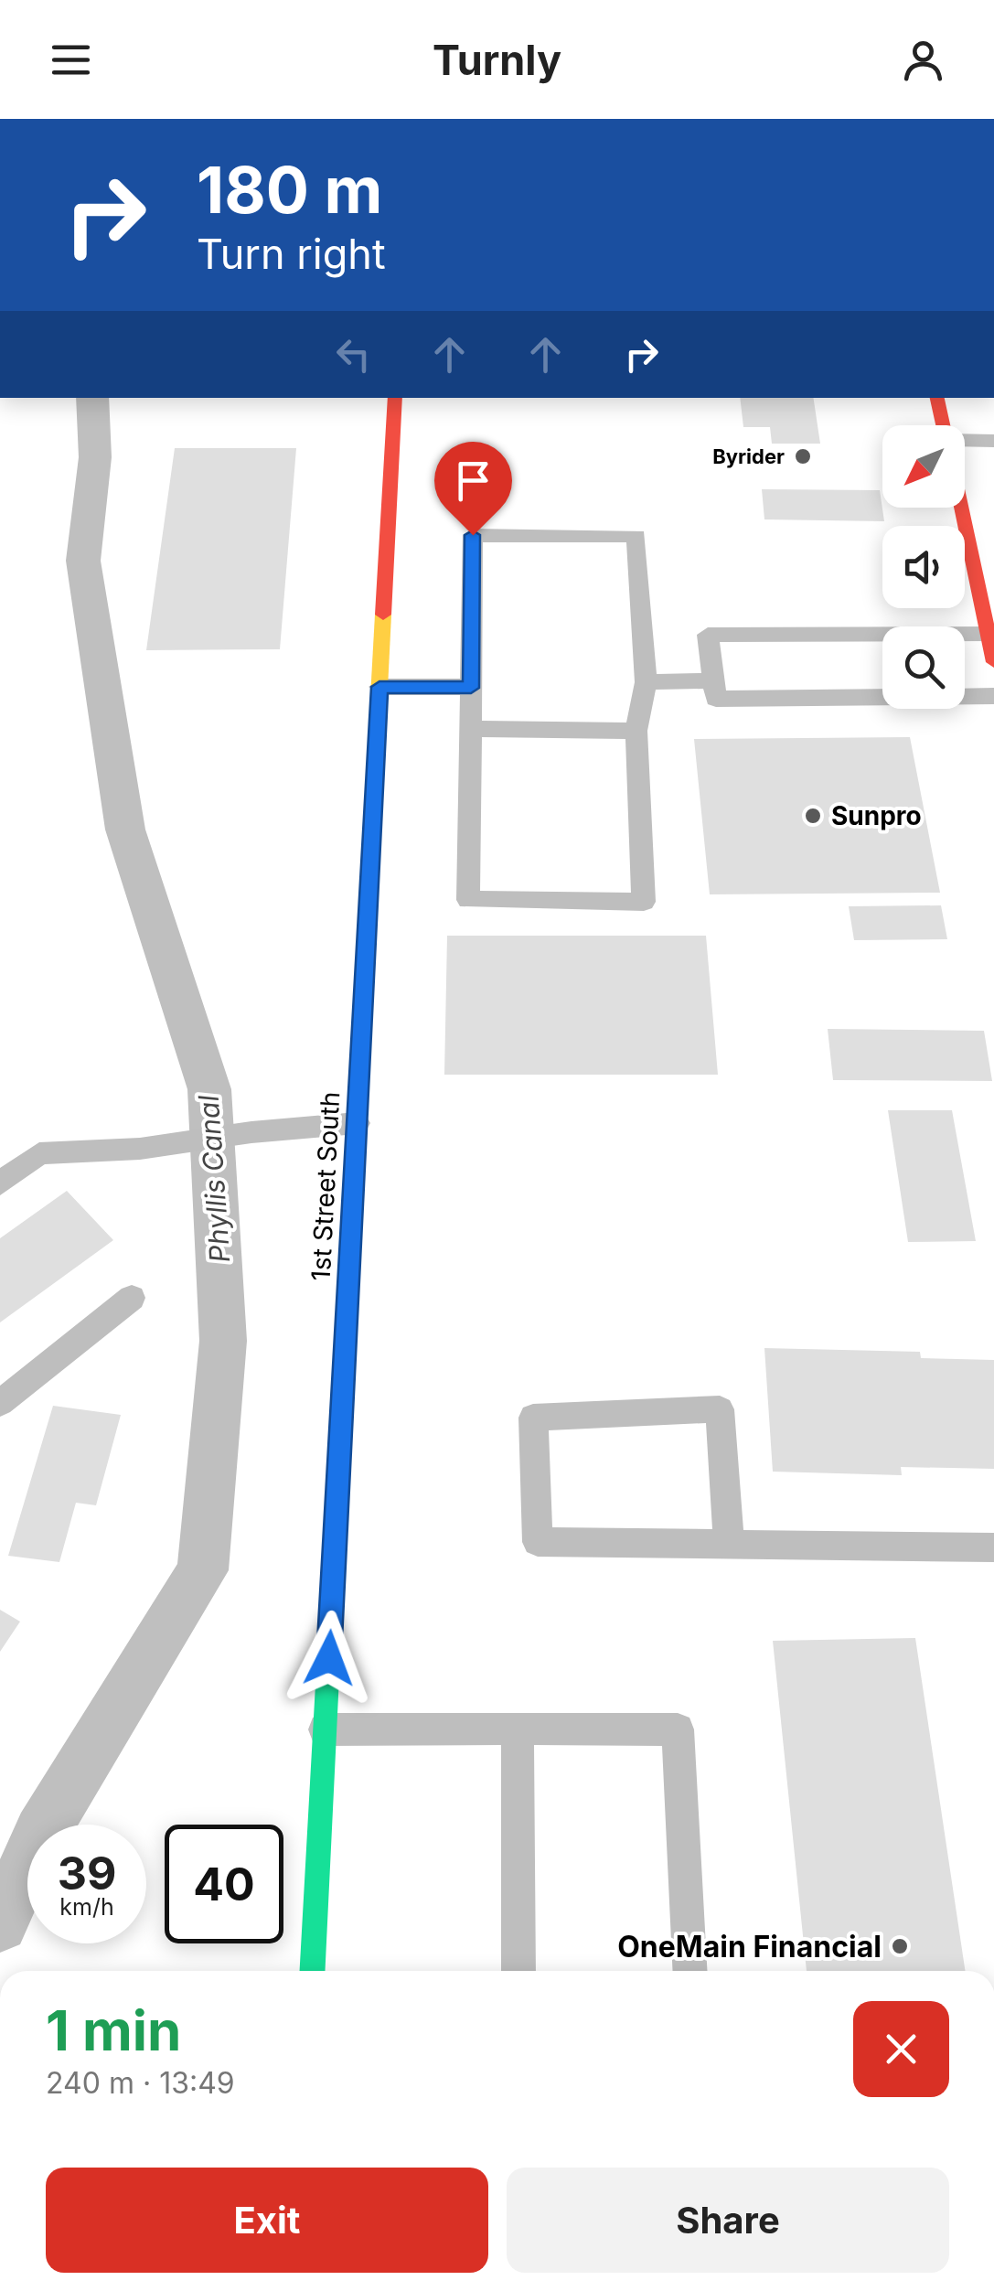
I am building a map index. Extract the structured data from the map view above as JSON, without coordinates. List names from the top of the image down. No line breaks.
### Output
{"streets":{"street":["1st Street South"]},"water":["Phyllis Canal"],"places":["Byrider","Sunpro","OneMain Financial"],"north":"bottom left","page":{"header":"Turnly","turn":["180 m","Turn right"],"speed":"39 km/h","limit":"40","heading":["1 min","240 m · 13:49"],"buttons":["Exit","Share"]}}
